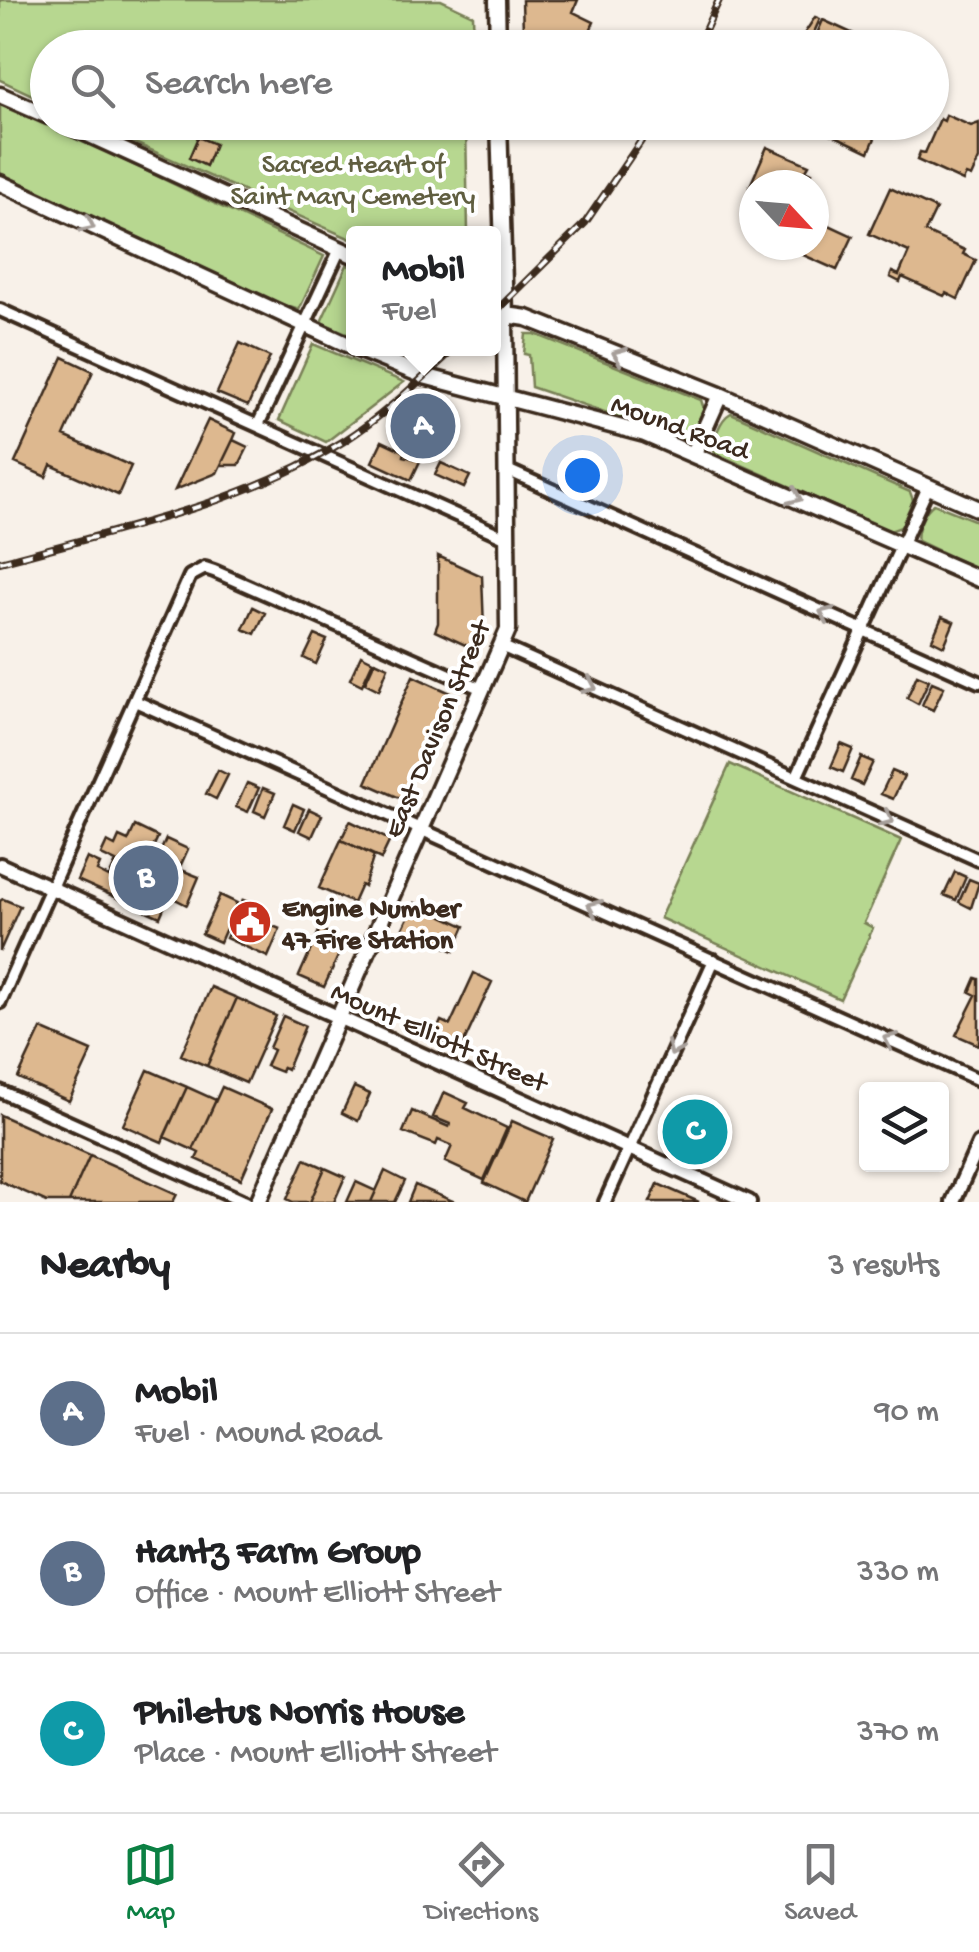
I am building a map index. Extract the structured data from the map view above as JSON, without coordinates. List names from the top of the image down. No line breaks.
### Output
{"streets":{"main road":["Mound Road","East Davison Street"],"street":["Mount Elliott Street"]},"crossings":[["Mound Road","East Davison Street"],["East Davison Street","Mount Elliott Street"]],"parks":["Sacred Heart of Saint Mary Cemetery"],"places":{"public building":["Engine Number 47 Fire Station"]},"north":"bottom right","page":{"search":"Search here","popup":["Mobil","Fuel"],"pins":["A","B","C"],"heading":["Nearby","3 results"],"list":[{"mark":"A","name":"Mobil","note":"Fuel · Mound Road","value":"90 m"},{"mark":"B","name":"Hantz Farm Group","note":"Office · Mount Elliott Street","value":"330 m"},{"mark":"C","name":"Philetus Norris House","note":"Place · Mount Elliott Street","value":"370 m"}],"nav":["Map","Directions","Saved"]}}
